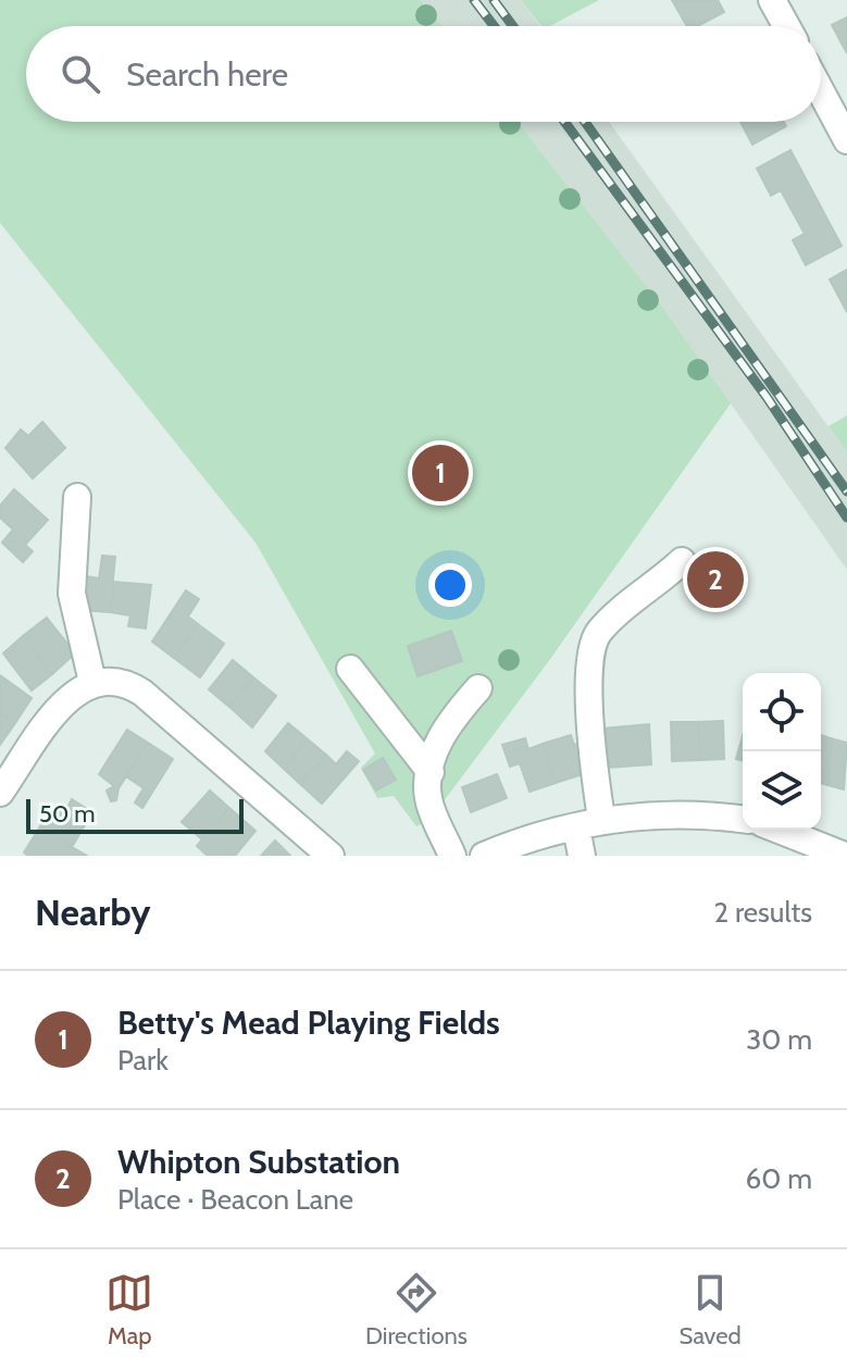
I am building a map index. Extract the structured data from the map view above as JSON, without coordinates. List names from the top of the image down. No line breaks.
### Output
{"scale_bar":"50 m","page":{"search":"Search here","pins":["1","2"],"scale":"50 m","heading":["Nearby","2 results"],"list":[{"mark":"1","name":"Betty's Mead Playing Fields","note":"Park","value":"30 m"},{"mark":"2","name":"Whipton Substation","note":"Place · Beacon Lane","value":"60 m"}],"nav":["Map","Directions","Saved"]}}
